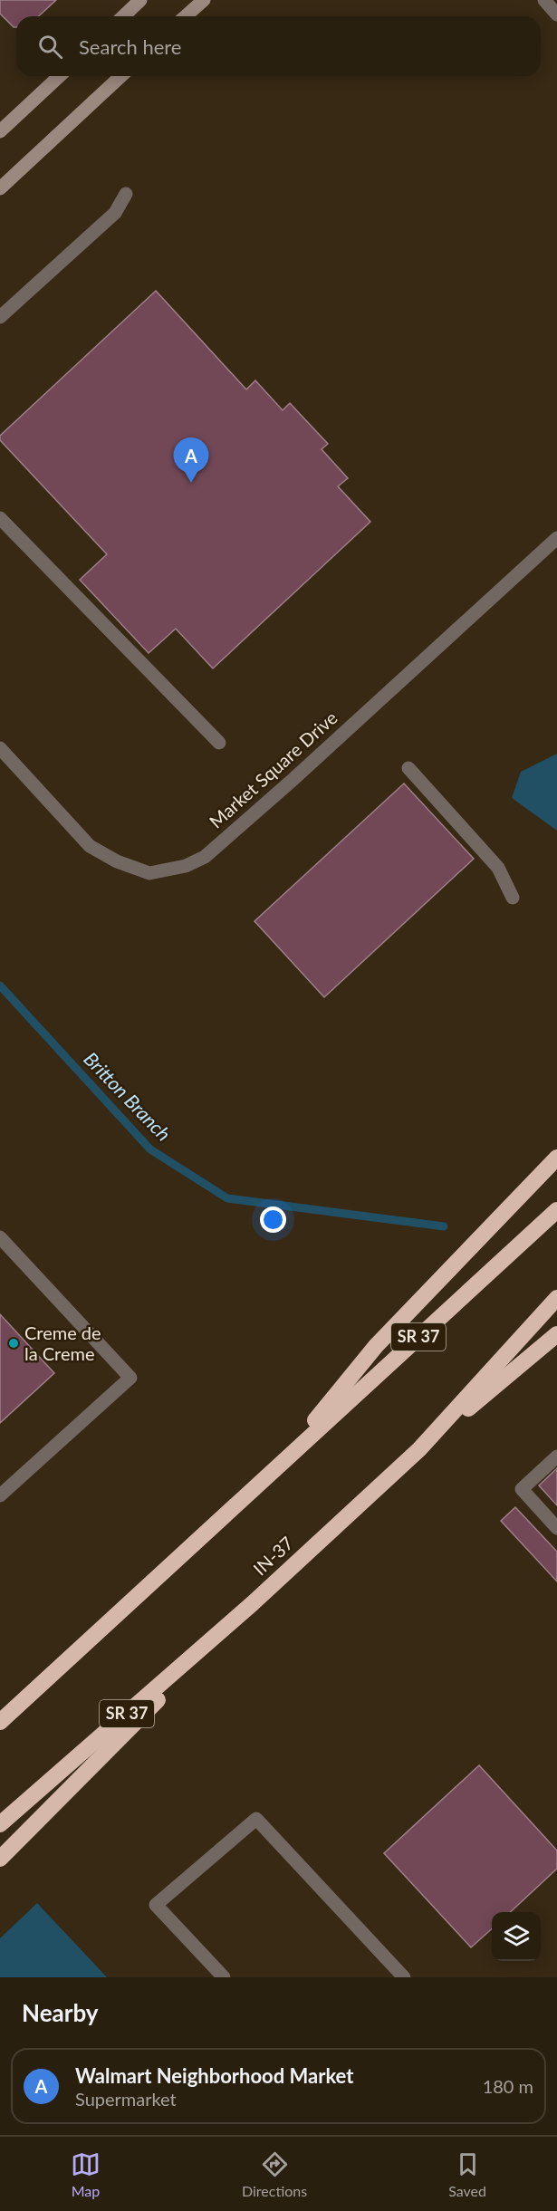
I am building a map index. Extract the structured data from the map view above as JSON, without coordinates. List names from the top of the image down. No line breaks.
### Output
{"streets":{"highway":["SR 37","IN-37"],"street":["Market Square Drive"]},"water":["Britton Branch"],"places":["Creme de la Creme"],"page":{"search":"Search here","pins":"A","heading":"Nearby","list":[{"mark":"A","name":"Walmart Neighborhood Market","note":"Supermarket","value":"180 m"}],"nav":["Map","Directions","Saved"]}}
